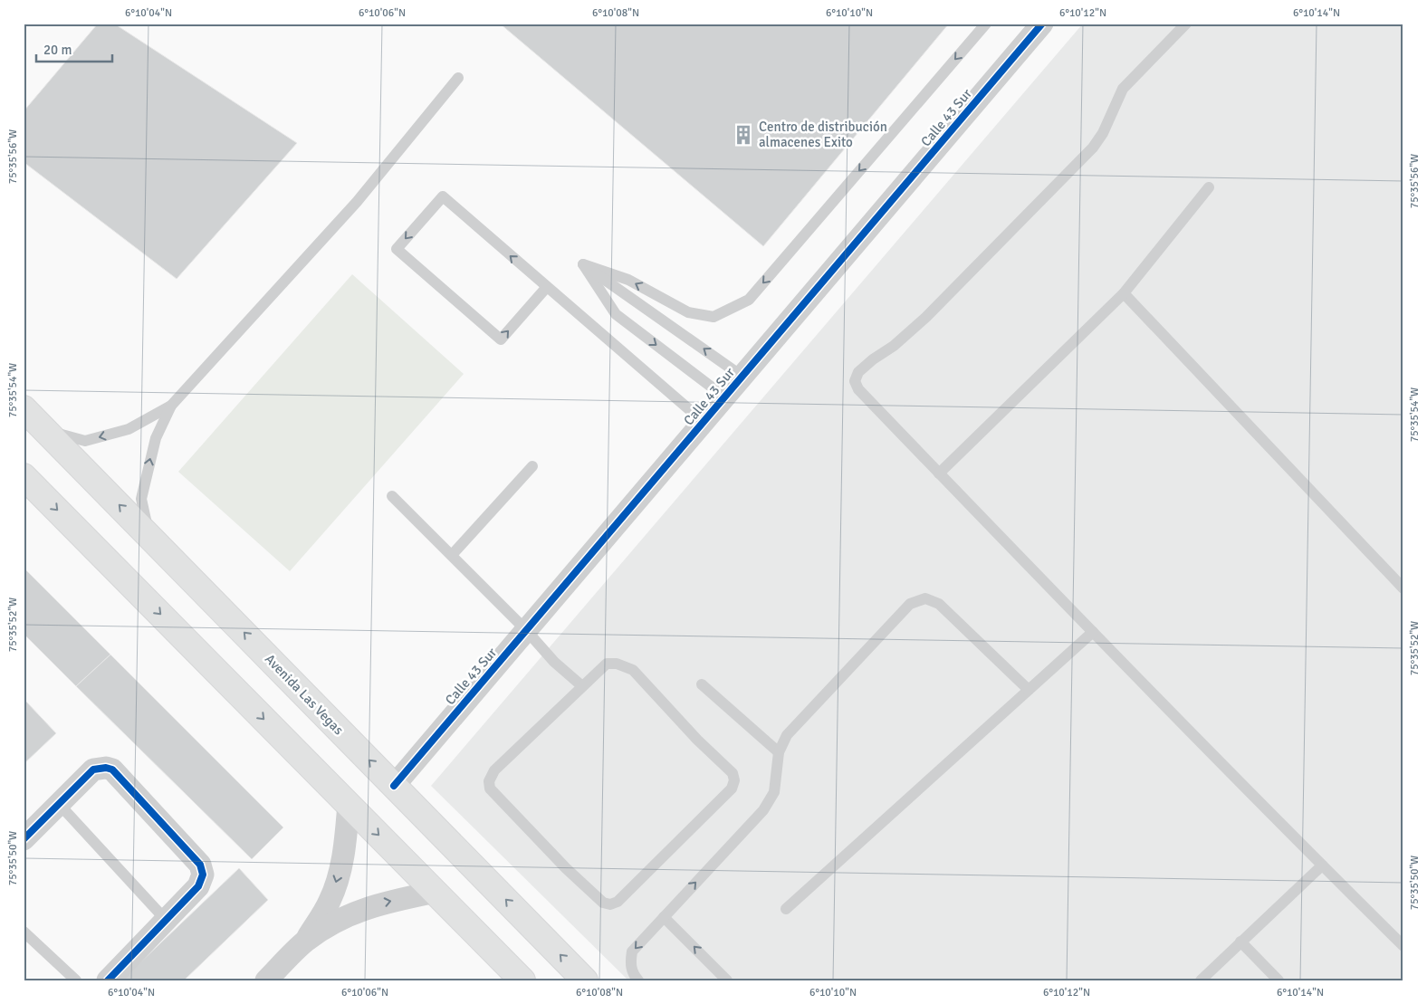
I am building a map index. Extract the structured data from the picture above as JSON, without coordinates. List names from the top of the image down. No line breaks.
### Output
{"streets":{"main road":["Avenida Las Vegas"],"street":["Calle 43 Sur"]},"crossings":[["Calle 43 Sur","Avenida Las Vegas"]],"places":{"building":["Centro de distribución almacenes Exito"]},"scale_bar":"20 m","coordinates":["6°10'04\"N","6°10'06\"N","6°10'08\"N","6°10'10\"N","6°10'12\"N","6°10'14\"N","75°35'56\"W","75°35'54\"W","75°35'52\"W","75°35'50\"W"]}
